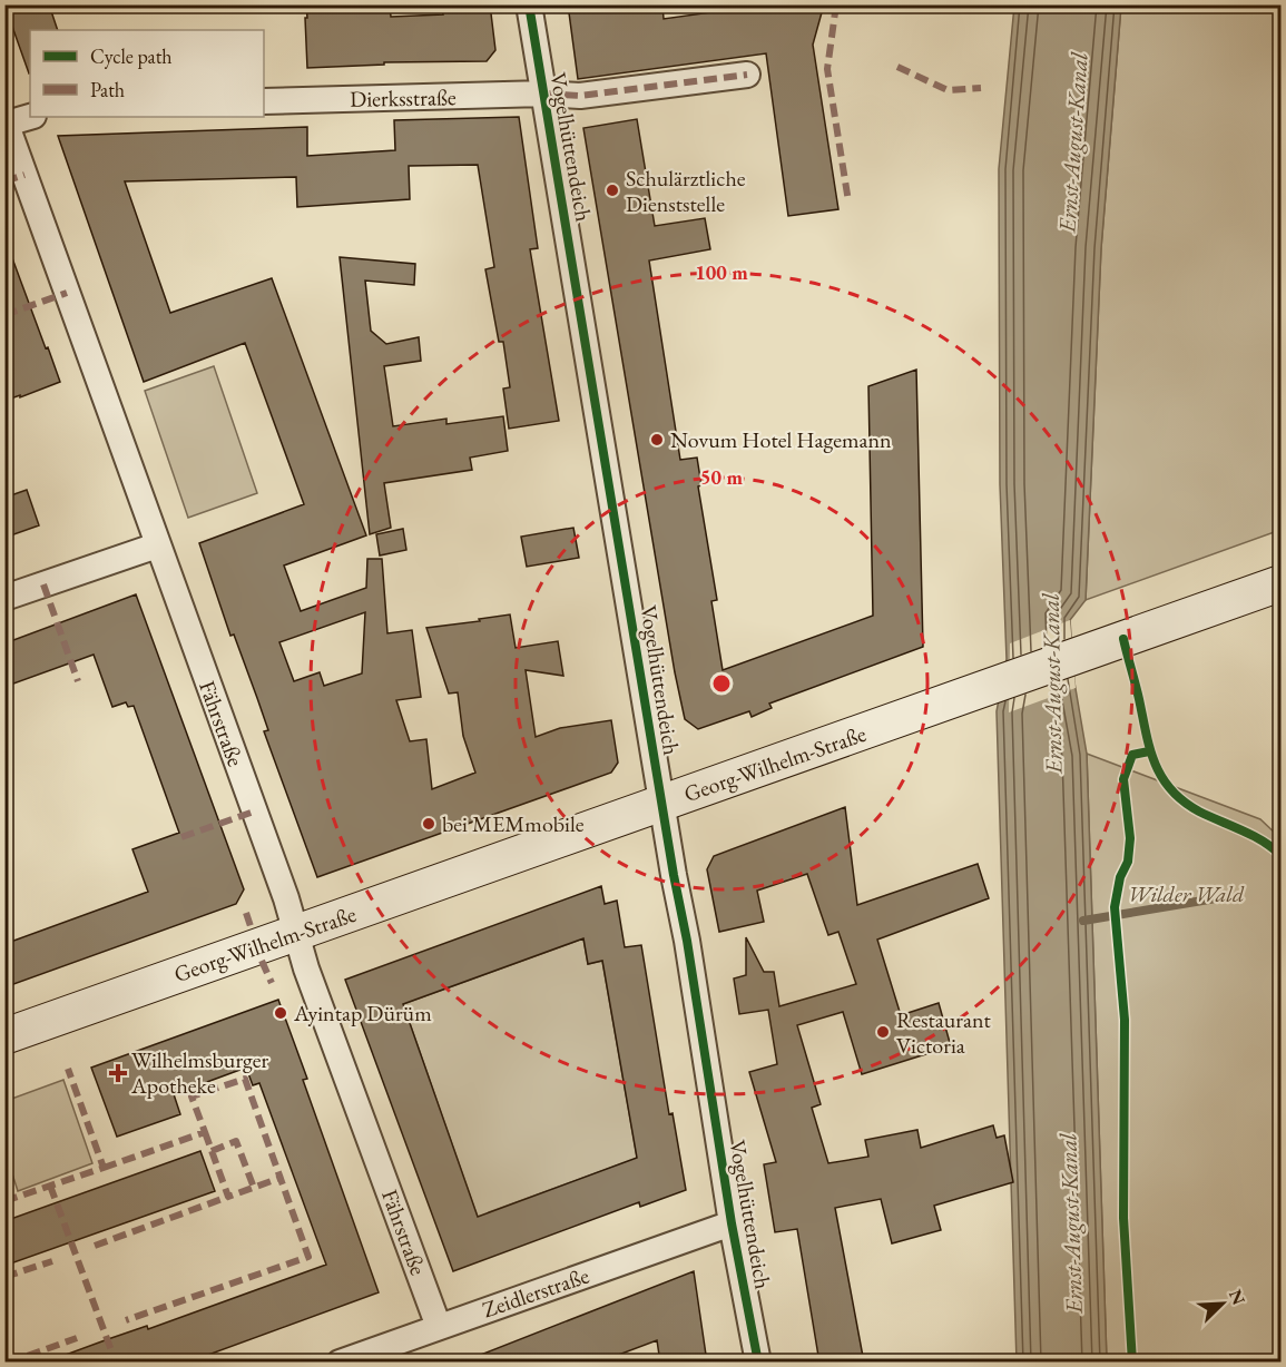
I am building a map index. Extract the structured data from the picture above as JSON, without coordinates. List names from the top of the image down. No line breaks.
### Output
{"streets":{"street":["Dierksstraße","Vogelhüttendeich","Fährstraße","Georg-Wilhelm-Straße","Zeidlerstraße"]},"crossings":[["Dierksstraße","Vogelhüttendeich"],["Vogelhüttendeich","Georg-Wilhelm-Straße"],["Vogelhüttendeich","Zeidlerstraße"],["Fährstraße","Georg-Wilhelm-Straße"],["Fährstraße","Zeidlerstraße"]],"water":["Ernst-August-Kanal"],"parks":["Wilder Wald"],"places":{"other":["Schulärztliche Dienststelle","Novum Hotel Hagemann","bei MEMmobile","Ayintap Dürüm","Restaurant Victoria"],"health":["Wilhelmsburger Apotheke"]},"legend":["Cycle path","Path"],"north":"top right","rings":["100 m","50 m"]}
